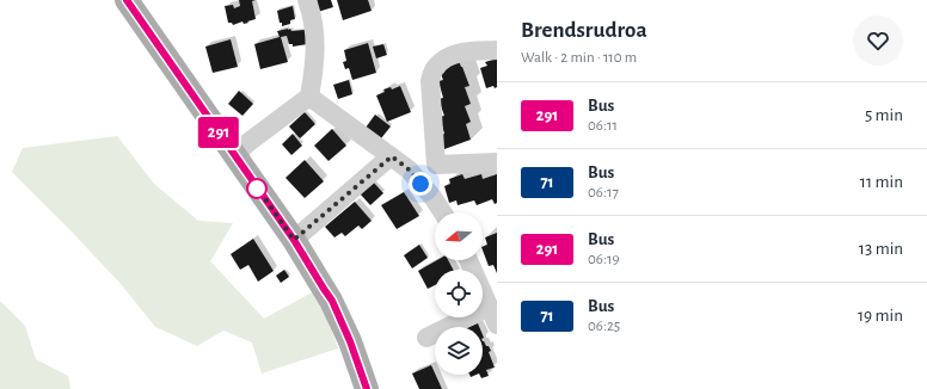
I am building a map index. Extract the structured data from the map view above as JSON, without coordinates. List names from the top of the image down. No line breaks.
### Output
{"lines":["bus line 291"],"north":"left","page":{"on_map":"291","heading":["Brendsrudroa","Walk · 2 min · 110 m"],"list":[{"mark":"291","name":"Bus","note":"06:11","value":"5 min"},{"mark":"71","name":"Bus","note":"06:17","value":"11 min"},{"mark":"291","name":"Bus","note":"06:19","value":"13 min"},{"mark":"71","name":"Bus","note":"06:25","value":"19 min"}]}}
